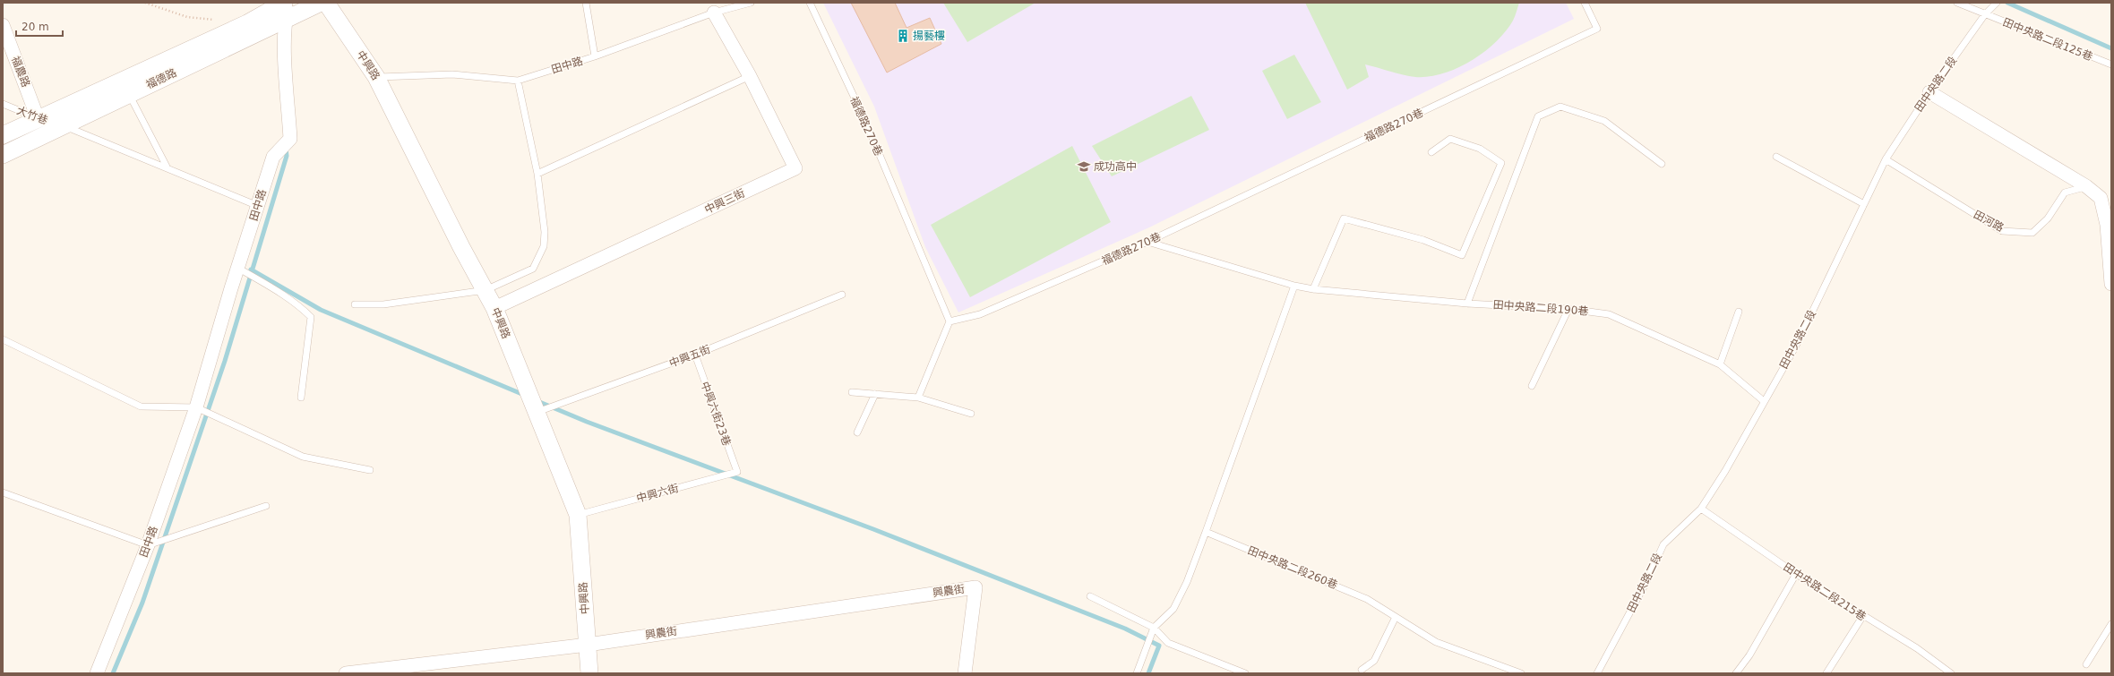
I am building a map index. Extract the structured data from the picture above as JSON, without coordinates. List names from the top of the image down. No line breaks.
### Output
{"streets":{"street":["中興路","田中路","福農路","福德路","中興三街","興農街"],"lane":["田中央路二段125巷","田中央路二段","大竹巷","福德路270巷","田河路","田中央路二段190巷","中興五街","中興六街23巷","中興六街","田中央路二段260巷","田中央路二段215巷"]},"crossings":[["田中央路二段125巷","田中央路二段"],["中興路","田中路"],["中興路","中興三街"],["中興路","中興五街"],["中興路","中興六街"],["中興路","興農街"],["田中路","福德路"],["田中路","大竹巷"],["田中路","中興三街"],["福農路","福德路"],["福農路","大竹巷"],["福德路","大竹巷"],["田中央路二段","田河路"],["田中央路二段","田中央路二段190巷"],["田中央路二段","田中央路二段215巷"],["福德路270巷","田中央路二段190巷"],["中興五街","中興六街23巷"],["中興六街23巷","中興六街"]],"places":{"building":["揚藝樓"],"school or university":["成功高中"]},"scale_bar":"20 m"}
